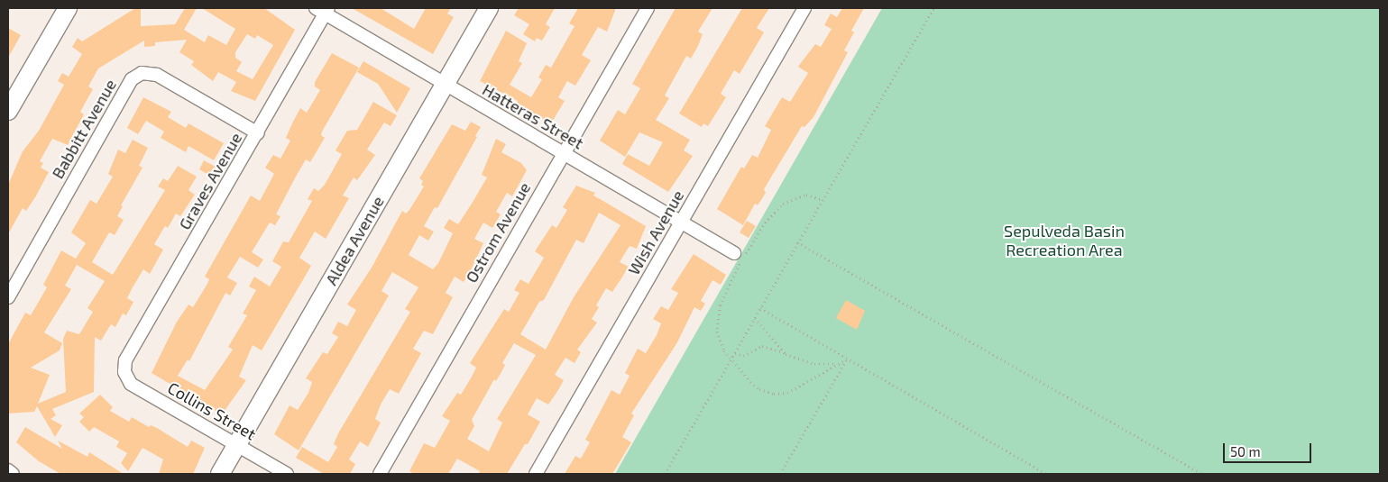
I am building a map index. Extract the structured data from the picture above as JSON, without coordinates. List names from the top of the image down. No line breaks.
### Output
{"streets":{"street":["Hatteras Street","Babbitt Avenue","Graves Avenue","Ostrom Avenue","Wish Avenue","Aldea Avenue","Collins Street"]},"crossings":[["Hatteras Street","Graves Avenue"],["Hatteras Street","Ostrom Avenue"],["Hatteras Street","Wish Avenue"],["Hatteras Street","Aldea Avenue"],["Babbitt Avenue","Graves Avenue"],["Graves Avenue","Collins Street"],["Aldea Avenue","Collins Street"]],"parks":["Sepulveda Basin Recreation Area"],"scale_bar":"50 m"}
